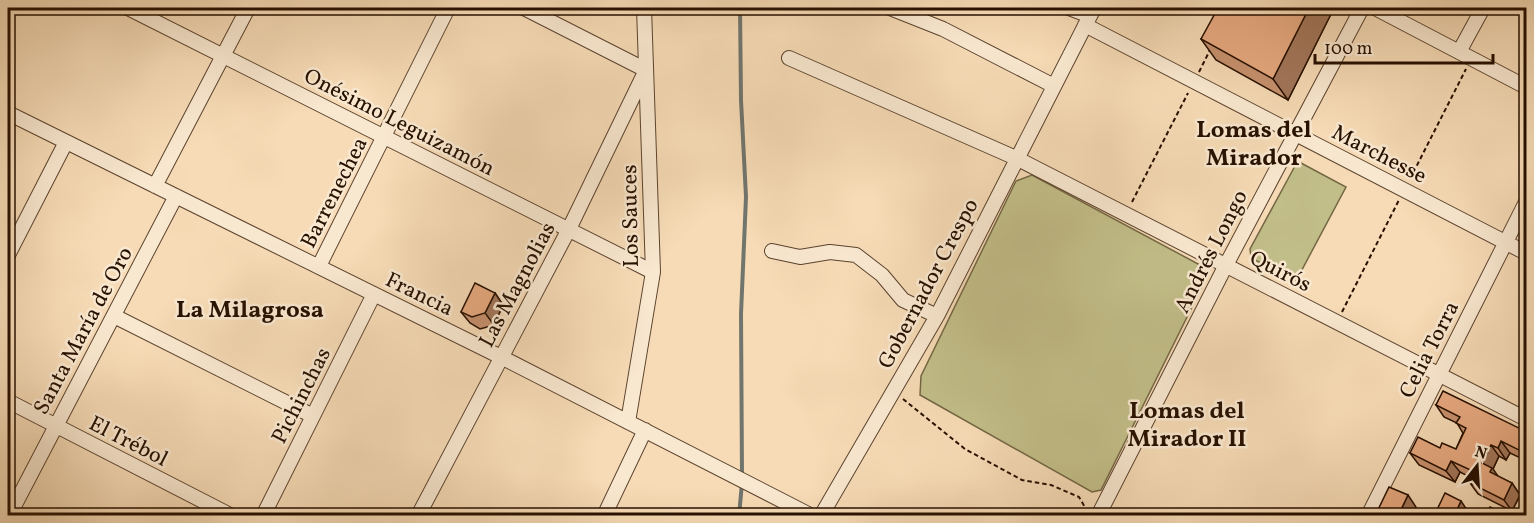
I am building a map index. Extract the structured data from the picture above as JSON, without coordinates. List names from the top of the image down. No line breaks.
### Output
{"streets":{"street":["Onésimo Leguizamón","Marchesse","Barrenechea","Los Sauces","Andrés Longo","Quirós","Gobernador Crespo","Las Magnolias","Francia","Santa María de Oro","Celia Torra","Pichinchas","El Trébol"]},"crossings":[["Onésimo Leguizamón","Barrenechea"],["Onésimo Leguizamón","Los Sauces"],["Onésimo Leguizamón","Las Magnolias"],["Marchesse","Andrés Longo"],["Marchesse","Gobernador Crespo"],["Marchesse","Celia Torra"],["Barrenechea","Francia"],["Los Sauces","Las Magnolias"],["Los Sauces","Francia"],["Andrés Longo","Quirós"],["Quirós","Gobernador Crespo"],["Quirós","Celia Torra"],["Las Magnolias","Francia"],["Francia","Santa María de Oro"],["Francia","Pichinchas"],["Santa María de Oro","El Trébol"]],"districts":["Lomas del Mirador","La Milagrosa","Lomas del Mirador II"],"scale_bar":"100 m","north":"top"}
